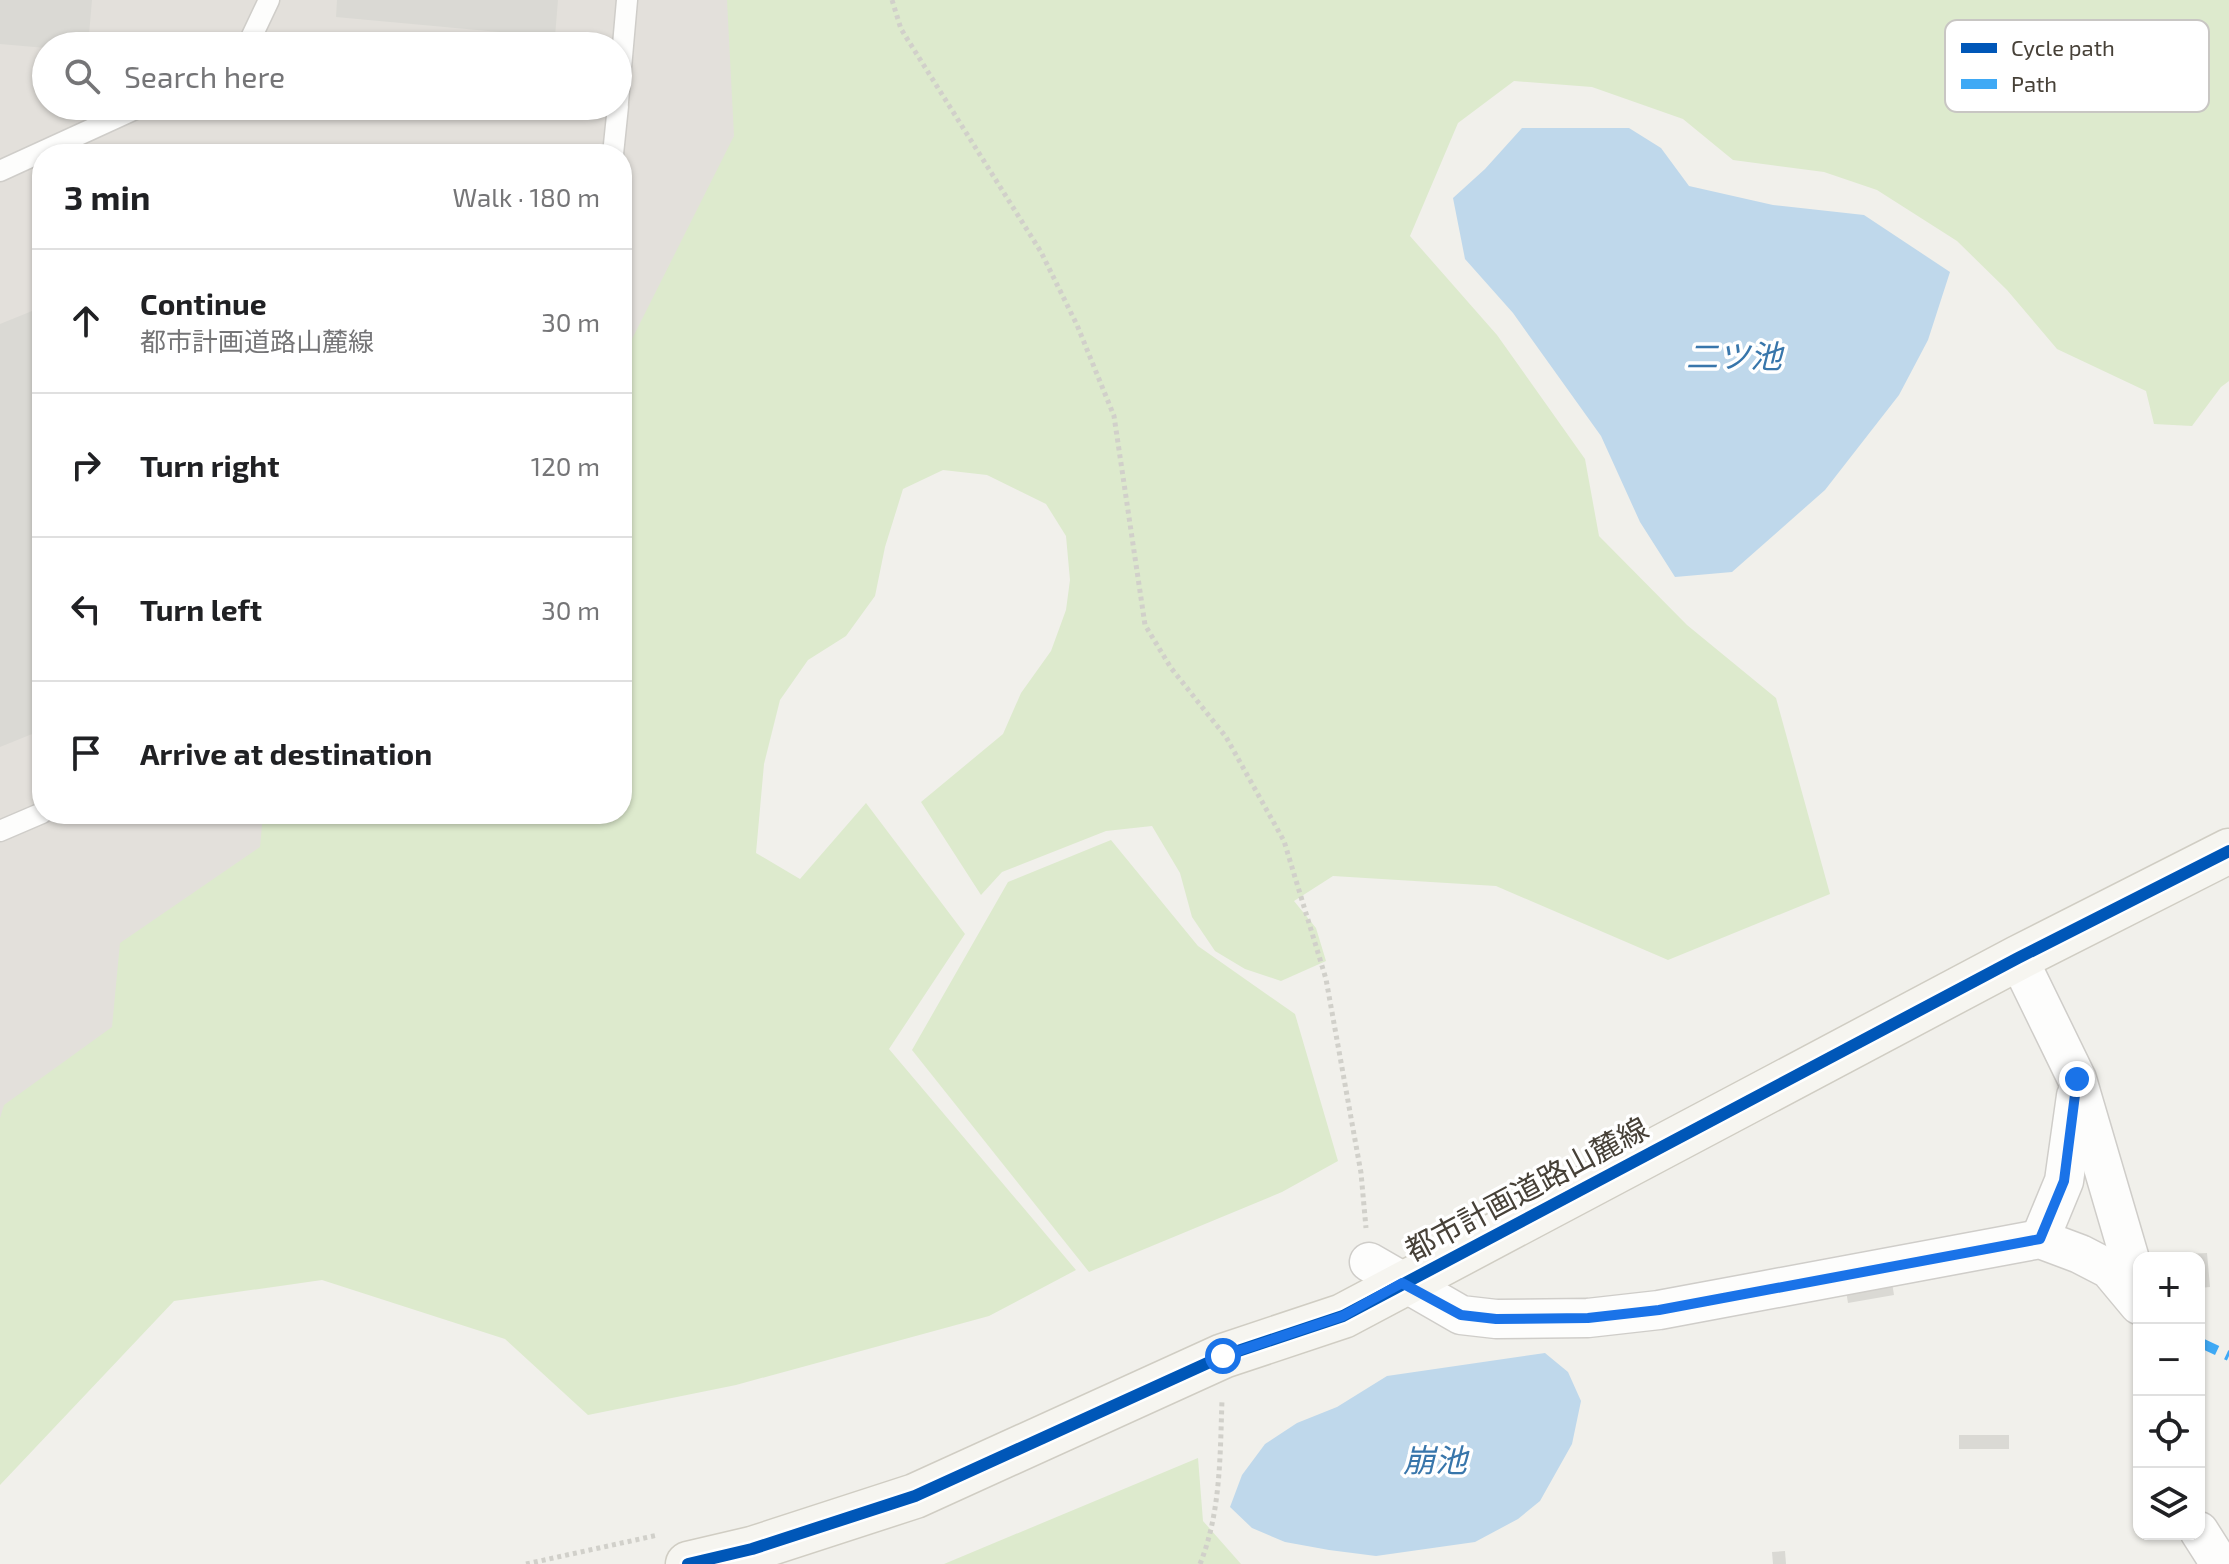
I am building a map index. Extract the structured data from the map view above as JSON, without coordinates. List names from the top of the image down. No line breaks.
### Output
{"streets":{"street":["都市計画道路山麓線"]},"water":["二ツ池","崩池"],"legend":["Cycle path","Path"],"page":{"search":"Search here","heading":["3 min","Walk · 180 m"],"list":[["Continue","都市計画道路山麓線","30 m"],["Turn right","120 m"],["Turn left","30 m"],"Arrive at destination"],"map_buttons":["+","−"]}}
